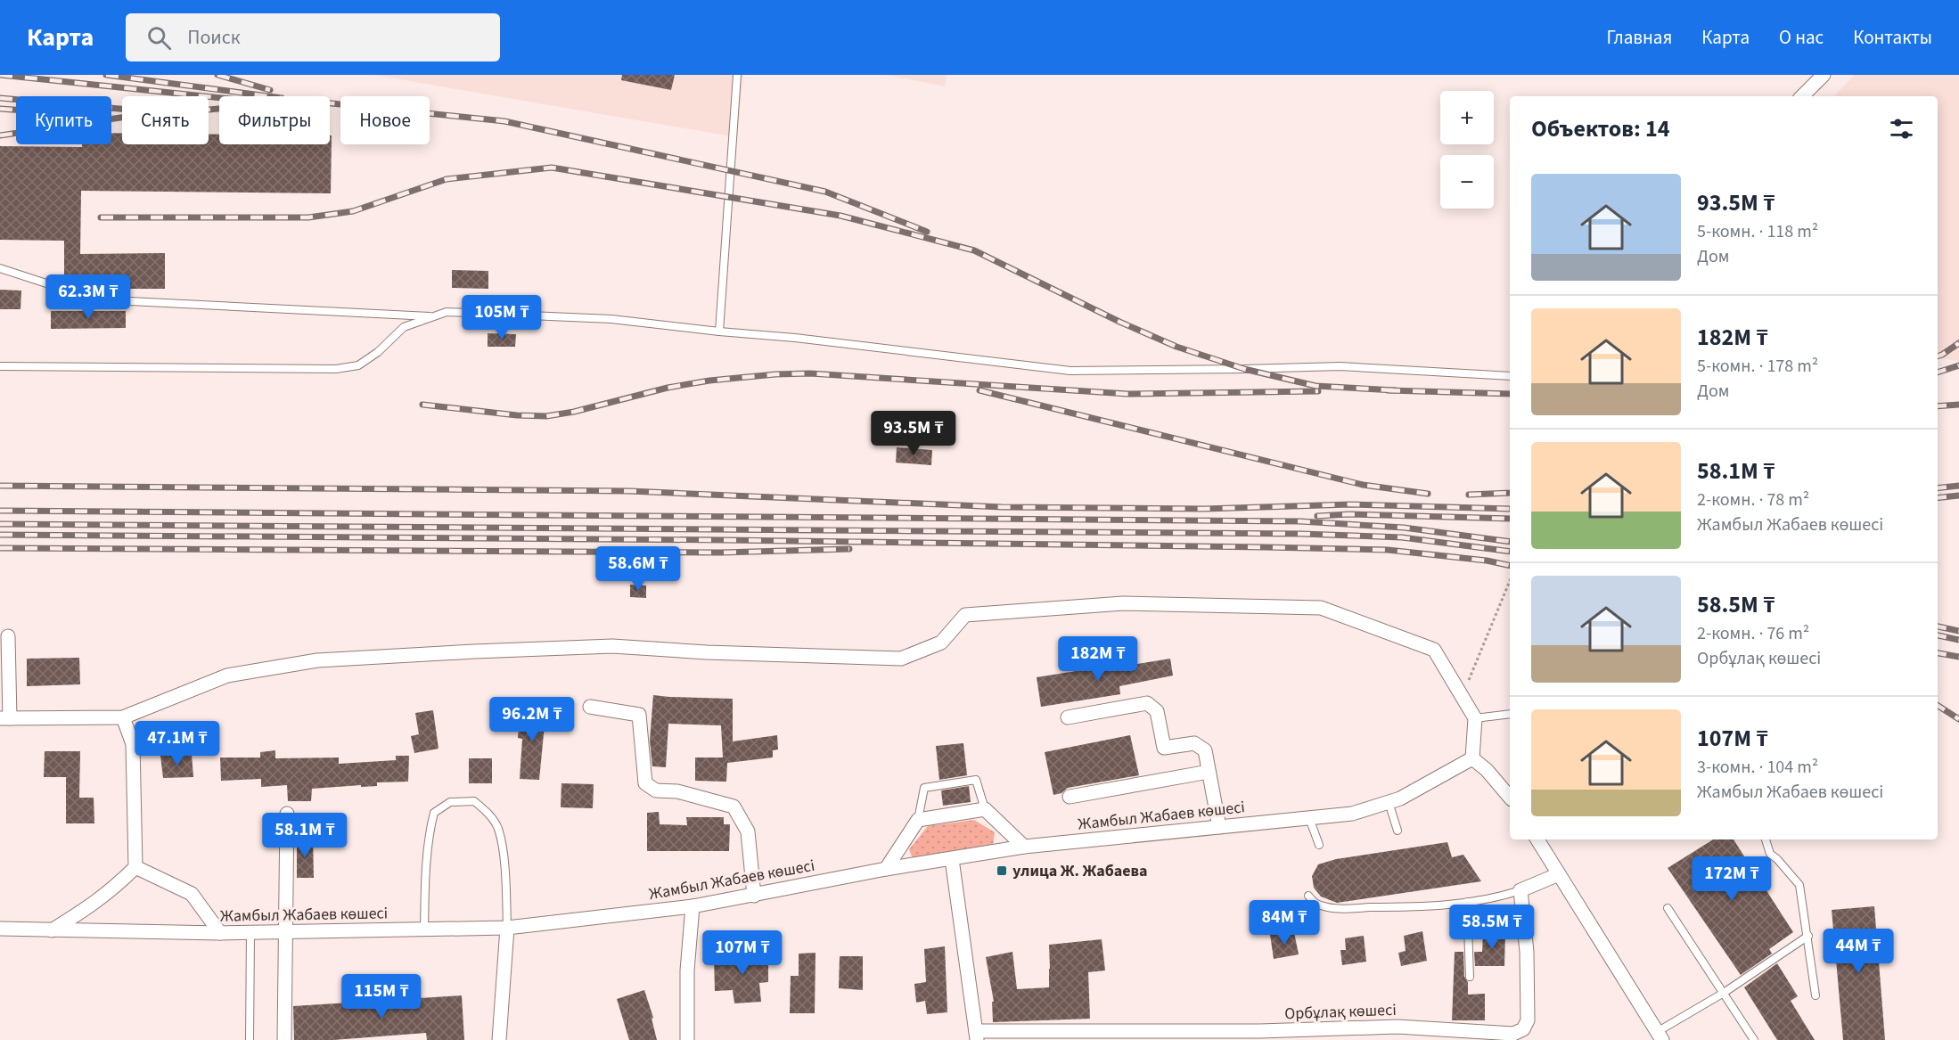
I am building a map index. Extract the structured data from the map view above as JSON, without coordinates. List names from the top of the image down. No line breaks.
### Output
{"streets":{"street":["Жамбыл Жабаев көшесі","Орбұлақ көшесі"]},"places":{"transit":["улица Ж. Жабаева"]},"page":{"header":"Карта","search":"Поиск","nav":["Главная","Карта","О нас","Контакты"],"map_buttons":["+","−"],"chip":["Купить","Снять","Фильтры","Новое"],"heading":"Объектов: 14","list":[{"name":"93.5M ₸","note":"5-комн. · 118 m² · Дом"},{"name":"182M ₸","note":"5-комн. · 178 m² · Дом"},{"name":"58.1M ₸","note":"2-комн. · 78 m² · Жамбыл Жабаев көшесі"},{"name":"58.5M ₸","note":"2-комн. · 76 m² · Орбұлақ көшесі"},{"name":"107M ₸","note":"3-комн. · 104 m² · Жамбыл Жабаев көшесі"}],"price":["62.3M ₸","105M ₸","93.5M ₸","58.6M ₸","182M ₸","96.2M ₸","47.1M ₸","58.1M ₸","172M ₸","84M ₸","58.5M ₸","44M ₸","107M ₸","115M ₸"]}}
